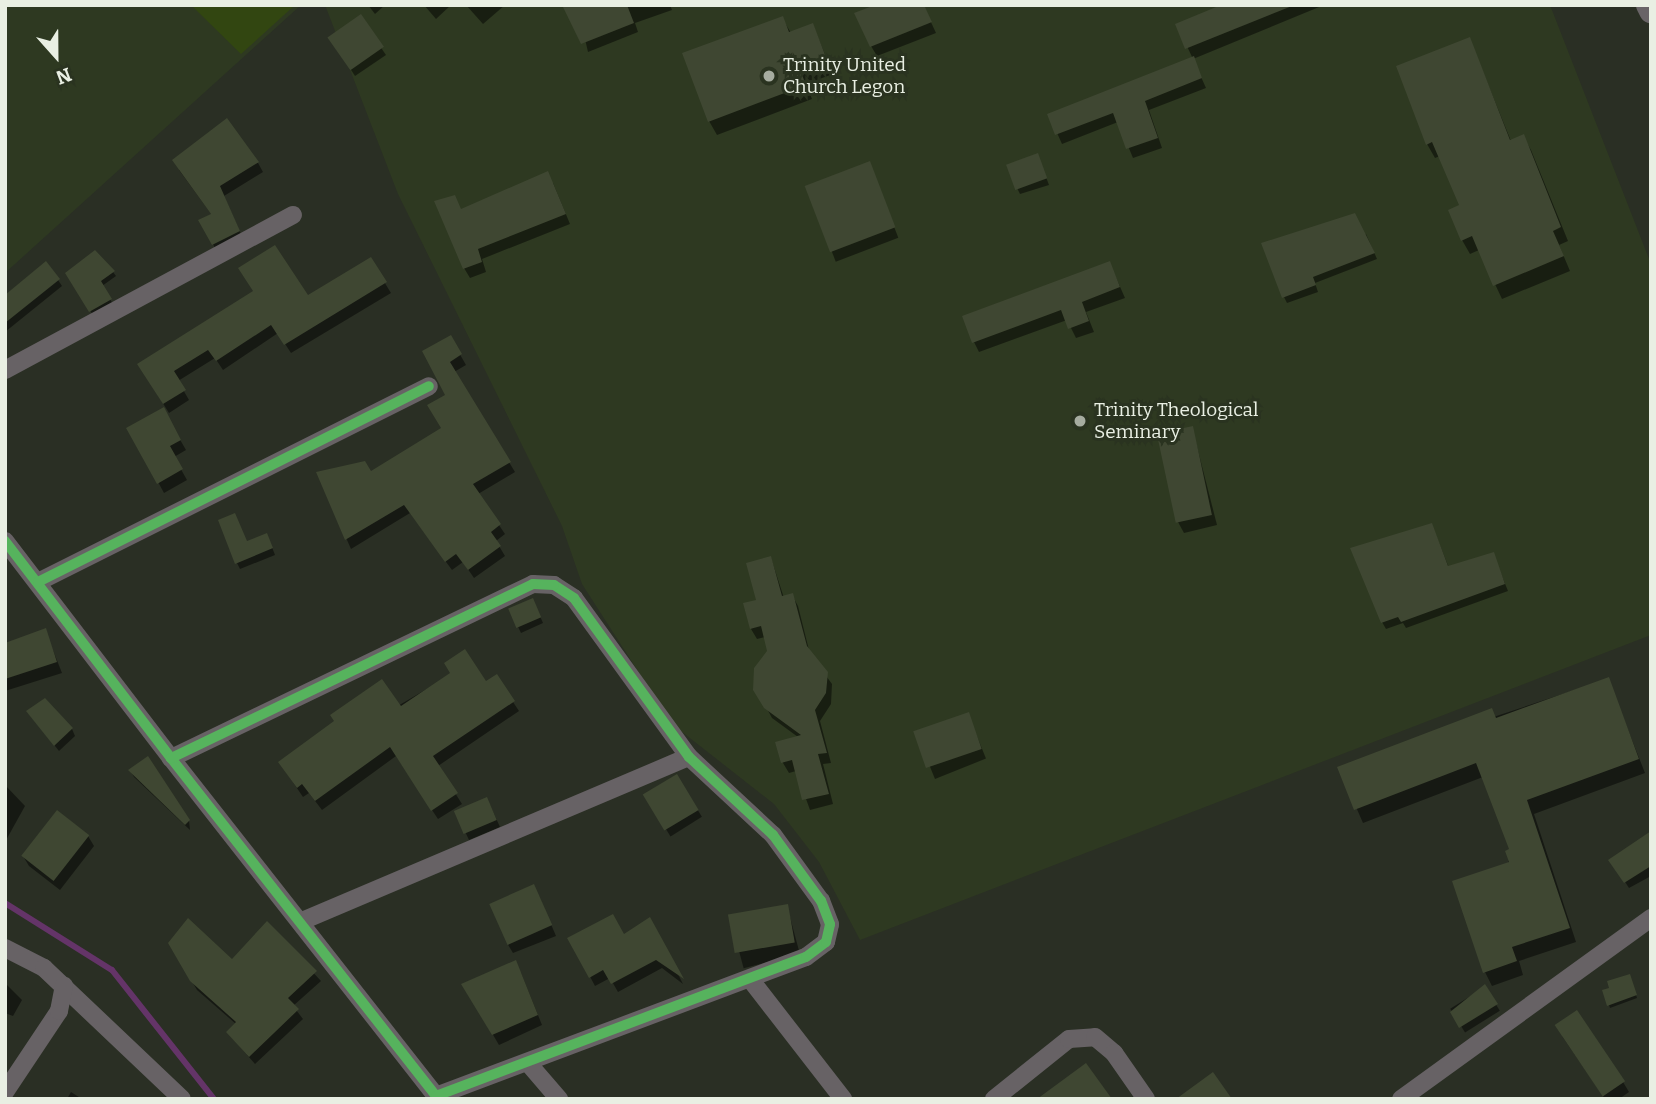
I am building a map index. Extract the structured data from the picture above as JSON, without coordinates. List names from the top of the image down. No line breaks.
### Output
{"places":["Trinity United Church Legon","Trinity Theological Seminary"],"north":"bottom"}
